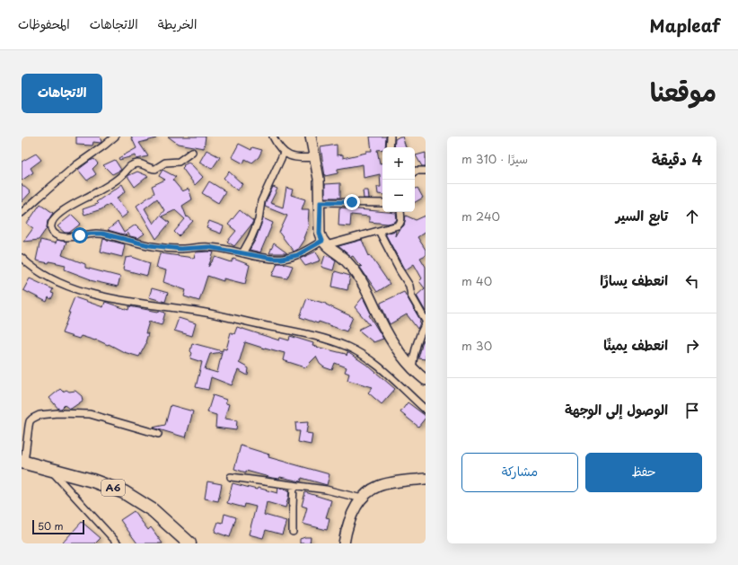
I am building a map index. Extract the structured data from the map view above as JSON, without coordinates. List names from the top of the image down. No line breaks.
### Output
{"streets":{"highway":["A6"]},"scale_bar":"50 m","page":{"header":"Mapleaf","nav":["الخريطة","الاتجاهات","المحفوظات"],"title":"موقعنا","buttons":["الاتجاهات",["حفظ","مشاركة"]],"heading":["4 دقيقة","سيرًا · 310 m"],"map_buttons":["+","−"],"list":[["تابع السير","240 m"],["انعطف يسارًا","40 m"],["انعطف يمينًا","30 m"],"الوصول إلى الوجهة"],"scale":"50 m"}}
